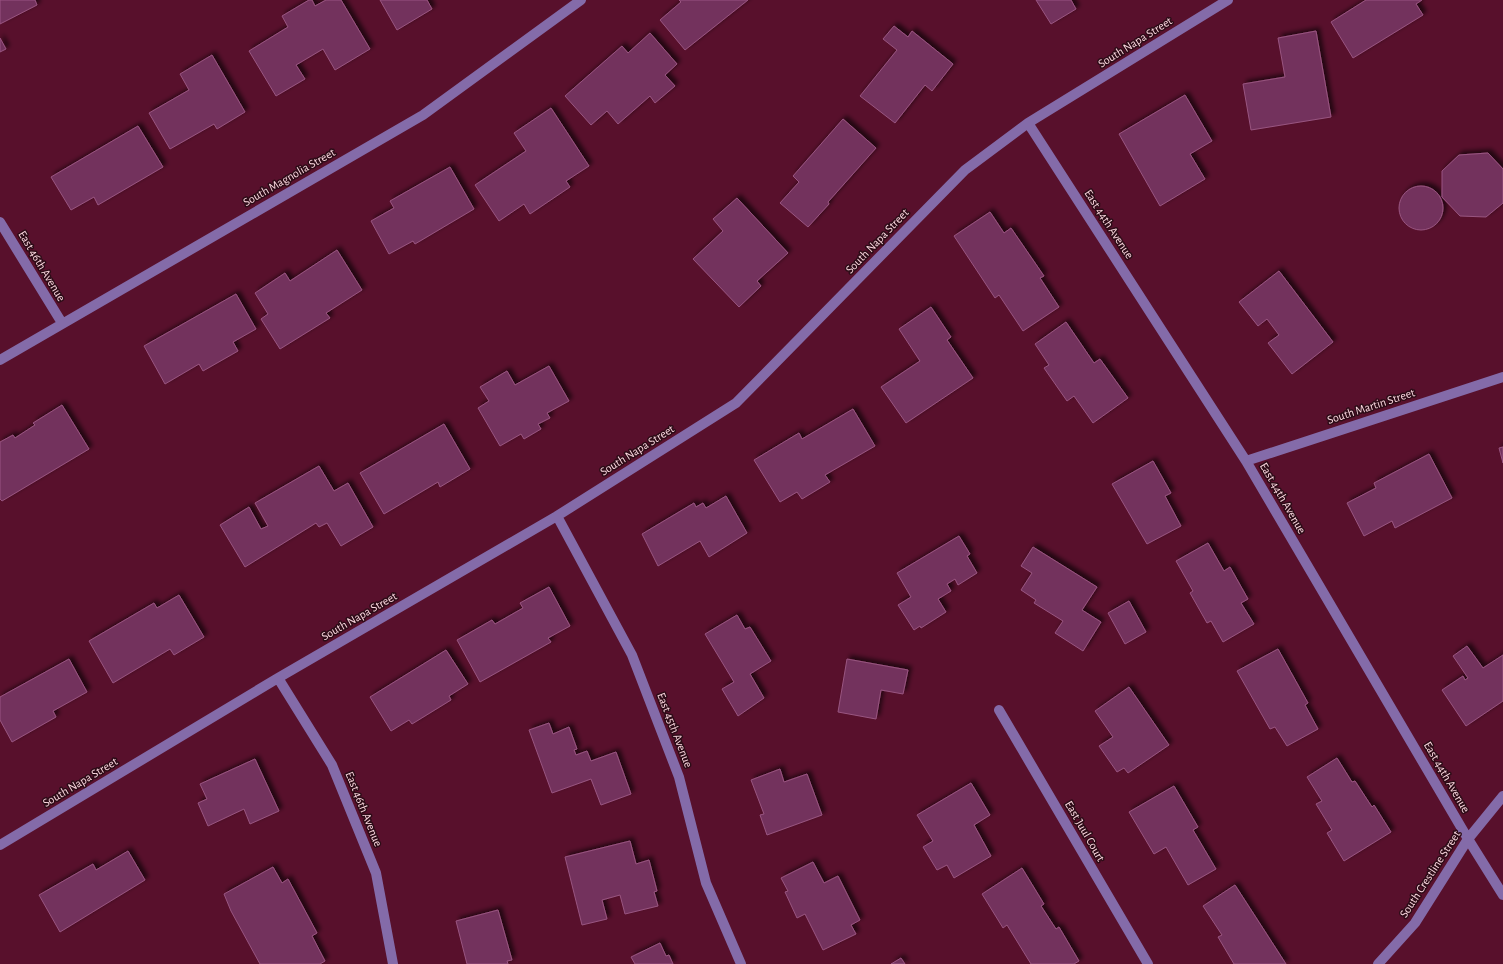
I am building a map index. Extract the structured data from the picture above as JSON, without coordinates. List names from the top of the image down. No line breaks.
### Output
{"streets":{"street":["South Napa Street","South Magnolia Street","East 44th Avenue","East 46th Avenue","South Martin Street","East 45th Avenue","East Juul Court","South Crestline Street"]},"crossings":[["South Napa Street","East 44th Avenue"],["South Napa Street","East 46th Avenue"],["South Napa Street","East 45th Avenue"],["South Magnolia Street","East 46th Avenue"],["East 44th Avenue","South Martin Street"],["East 44th Avenue","South Crestline Street"]]}
